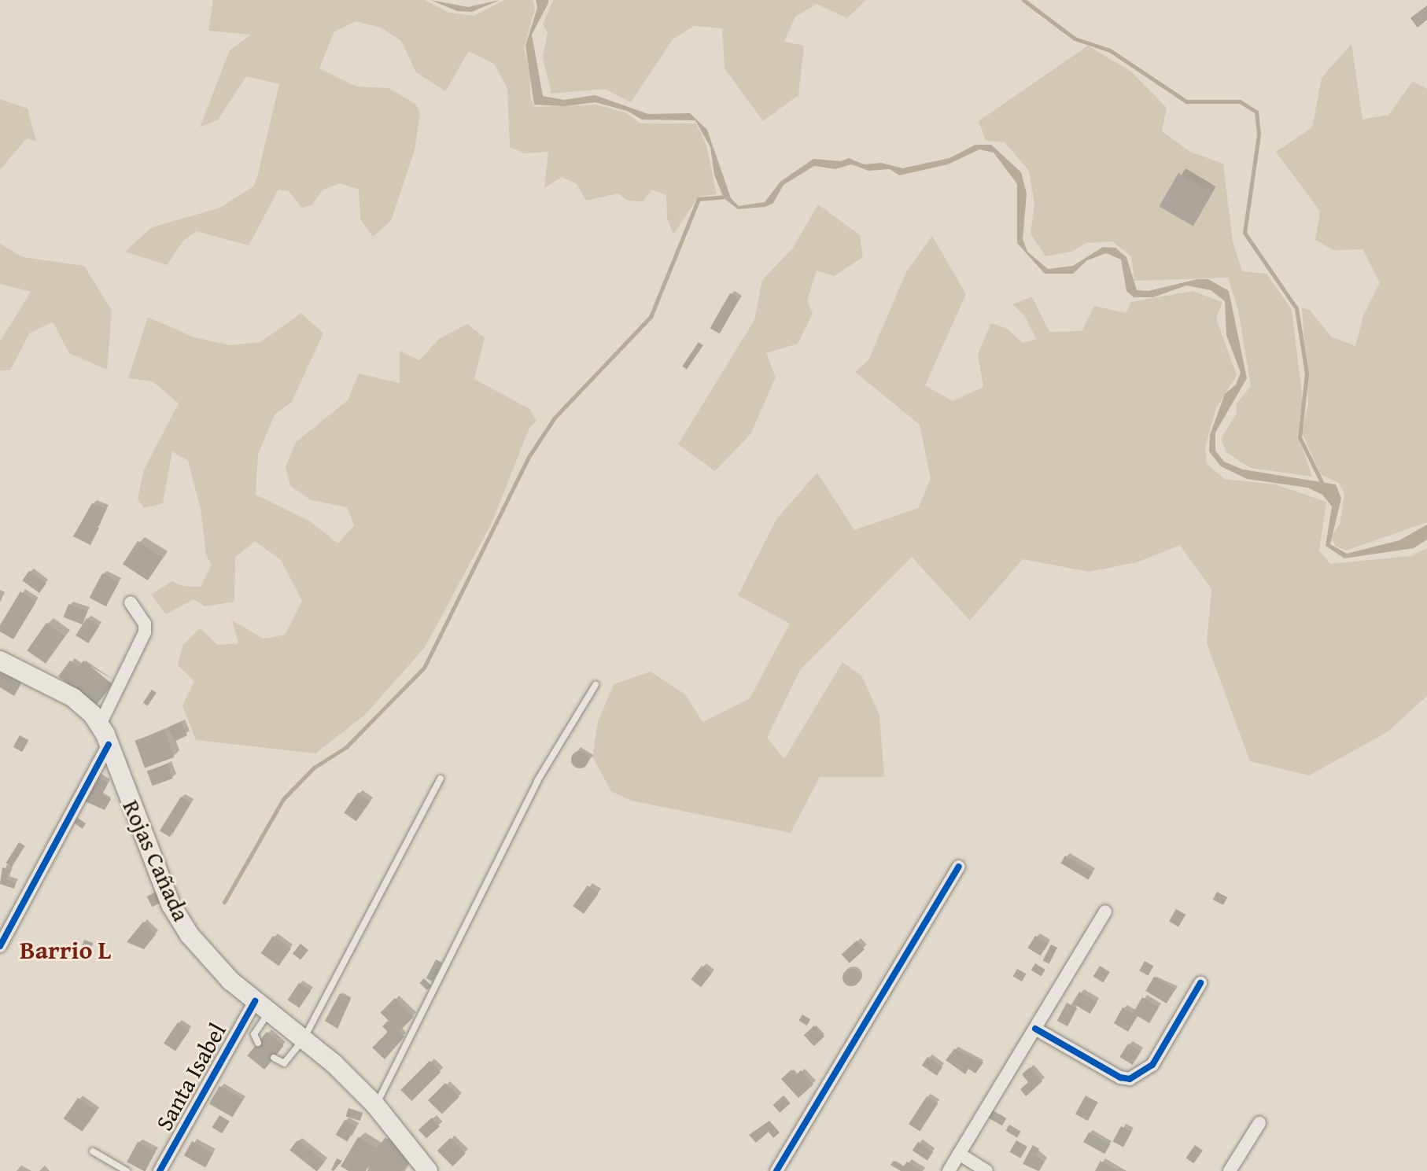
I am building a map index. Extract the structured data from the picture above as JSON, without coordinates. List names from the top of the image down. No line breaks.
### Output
{"streets":{"main road":["Rojas Cañada"],"street":["Santa Isabel"]},"crossings":[["Rojas Cañada","Santa Isabel"]],"districts":["Barrio L"]}
